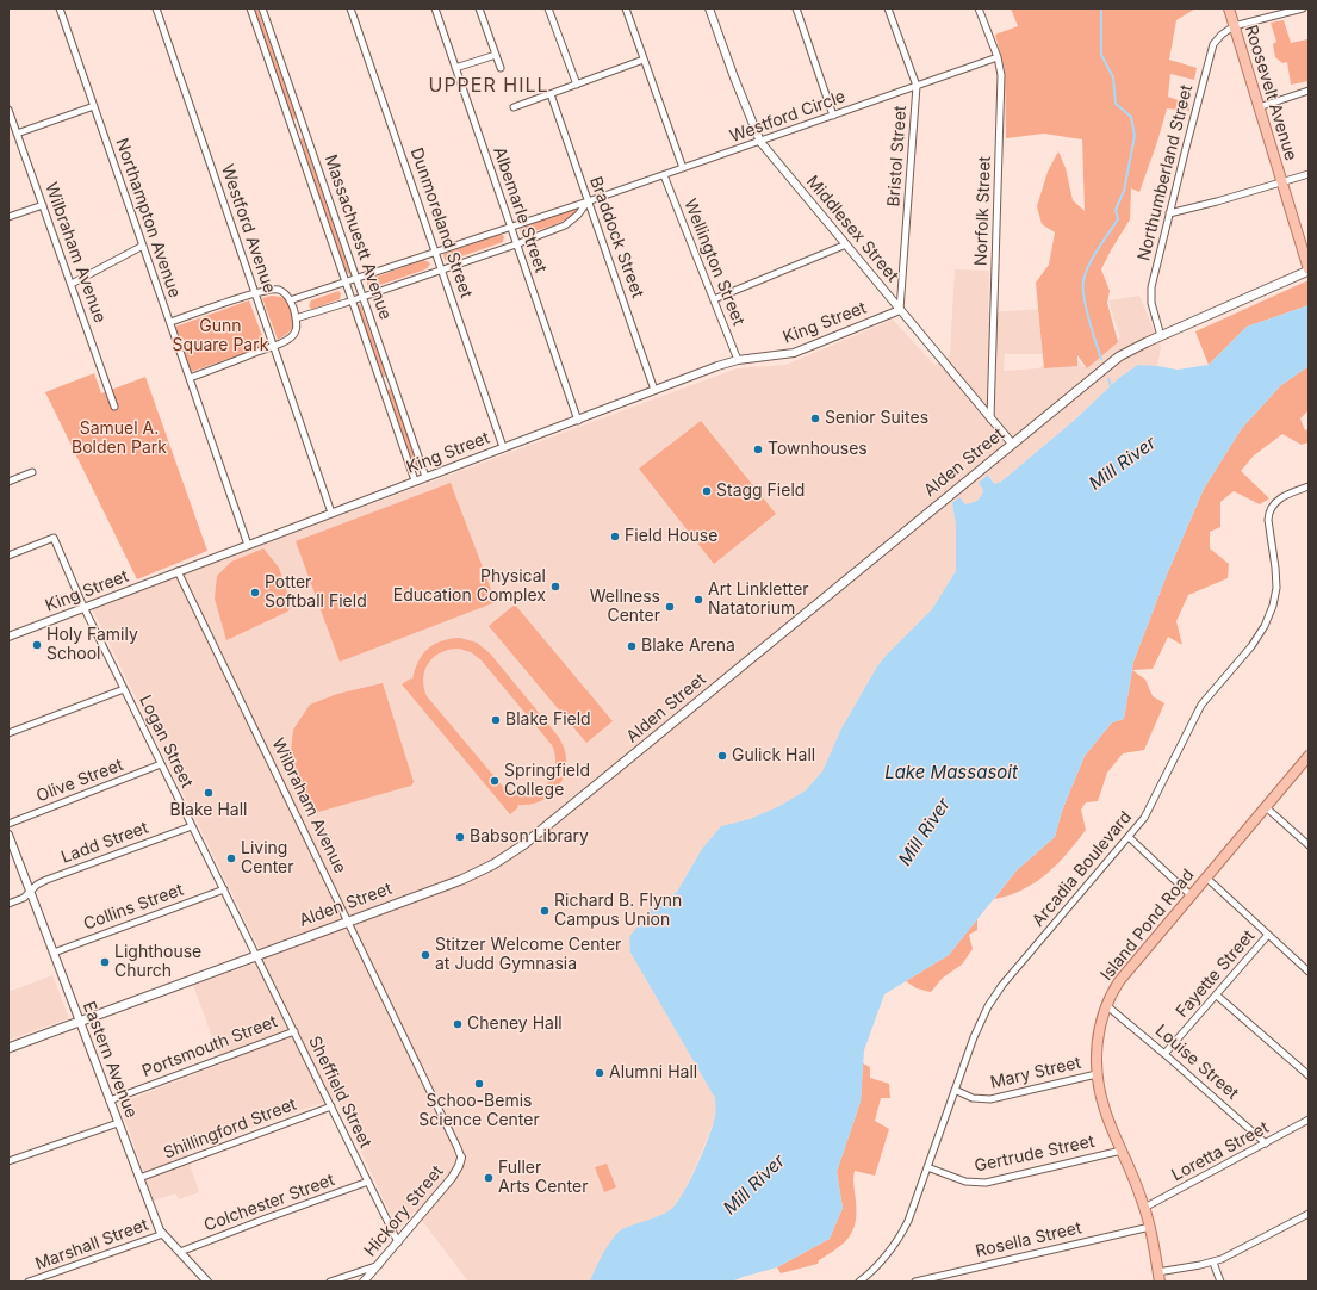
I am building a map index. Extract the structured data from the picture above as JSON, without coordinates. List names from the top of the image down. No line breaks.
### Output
{"streets":{"main road":["Roosevelt Avenue","Alden Street","Island Pond Road"],"street":["Westford Circle","Bristol Street","Northumberland Street","Albemarle Street","Norfolk Street","Northampton Avenue","Dunmoreland Street","Westford Avenue","Middlesex Street","Massachuestt Avenue","Braddock Street","Wilbraham Avenue","Wellington Street","King Street","Logan Street","Olive Street","Ladd Street","Arcadia Boulevard","Collins Street","Fayette Street","Portsmouth Street","Eastern Avenue","Louise Street","Mary Street","Sheffield Street","Shillingford Street","Loretta Street","Gertrude Street","Colchester Street","Hickory Street","Rosella Street","Marshall Street"]},"crossings":[["Roosevelt Avenue","Northumberland Street"],["Roosevelt Avenue","Alden Street"],["Westford Circle","Bristol Street"],["Westford Circle","Albemarle Street"],["Westford Circle","Norfolk Street"],["Westford Circle","Dunmoreland Street"],["Westford Circle","Middlesex Street"],["Westford Circle","Massachuestt Avenue"],["Westford Circle","Braddock Street"],["Westford Circle","Wellington Street"],["Bristol Street","Middlesex Street"],["Bristol Street","King Street"],["Northumberland Street","Alden Street"],["Albemarle Street","King Street"],["Norfolk Street","Middlesex Street"],["Northampton Avenue","King Street"],["Dunmoreland Street","King Street"],["Westford Avenue","King Street"],["Middlesex Street","King Street"],["Middlesex Street","Alden Street"],["Massachuestt Avenue","King Street"],["Braddock Street","King Street"],["Wilbraham Avenue","King Street"],["Wilbraham Avenue","Alden Street"],["Wilbraham Avenue","Hickory Street"],["Wellington Street","King Street"],["King Street","Logan Street"],["Alden Street","Logan Street"],["Alden Street","Eastern Avenue"],["Alden Street","Sheffield Street"],["Logan Street","Olive Street"],["Logan Street","Ladd Street"],["Logan Street","Collins Street"],["Logan Street","Sheffield Street"],["Ladd Street","Eastern Avenue"],["Arcadia Boulevard","Mary Street"],["Arcadia Boulevard","Gertrude Street"],["Collins Street","Eastern Avenue"],["Island Pond Road","Louise Street"],["Island Pond Road","Mary Street"],["Island Pond Road","Loretta Street"],["Island Pond Road","Gertrude Street"],["Island Pond Road","Rosella Street"],["Fayette Street","Louise Street"],["Portsmouth Street","Eastern Avenue"],["Portsmouth Street","Sheffield Street"],["Eastern Avenue","Shillingford Street"],["Eastern Avenue","Colchester Street"],["Eastern Avenue","Marshall Street"],["Louise Street","Loretta Street"],["Sheffield Street","Shillingford Street"],["Sheffield Street","Colchester Street"],["Sheffield Street","Hickory Street"]],"districts":["UPPER HILL"],"water":["Mill River","Lake Massasoit"],"parks":["Gunn Square Park","Samuel A. Bolden Park"],"places":["Senior Suites","Townhouses","Stagg Field","Field House","Physical Education Complex","Potter Softball Field","Art Linkletter Natatorium","Wellness Center","Holy Family School","Blake Arena","Blake Field","Gulick Hall","Springfield College","Blake Hall","Babson Library","Living Center","Richard B. Flynn Campus Union","Stitzer Welcome Center at Judd Gymnasia","Lighthouse Church","Cheney Hall","Alumni Hall","Schoo-Bemis Science Center","Fuller Arts Center"]}
